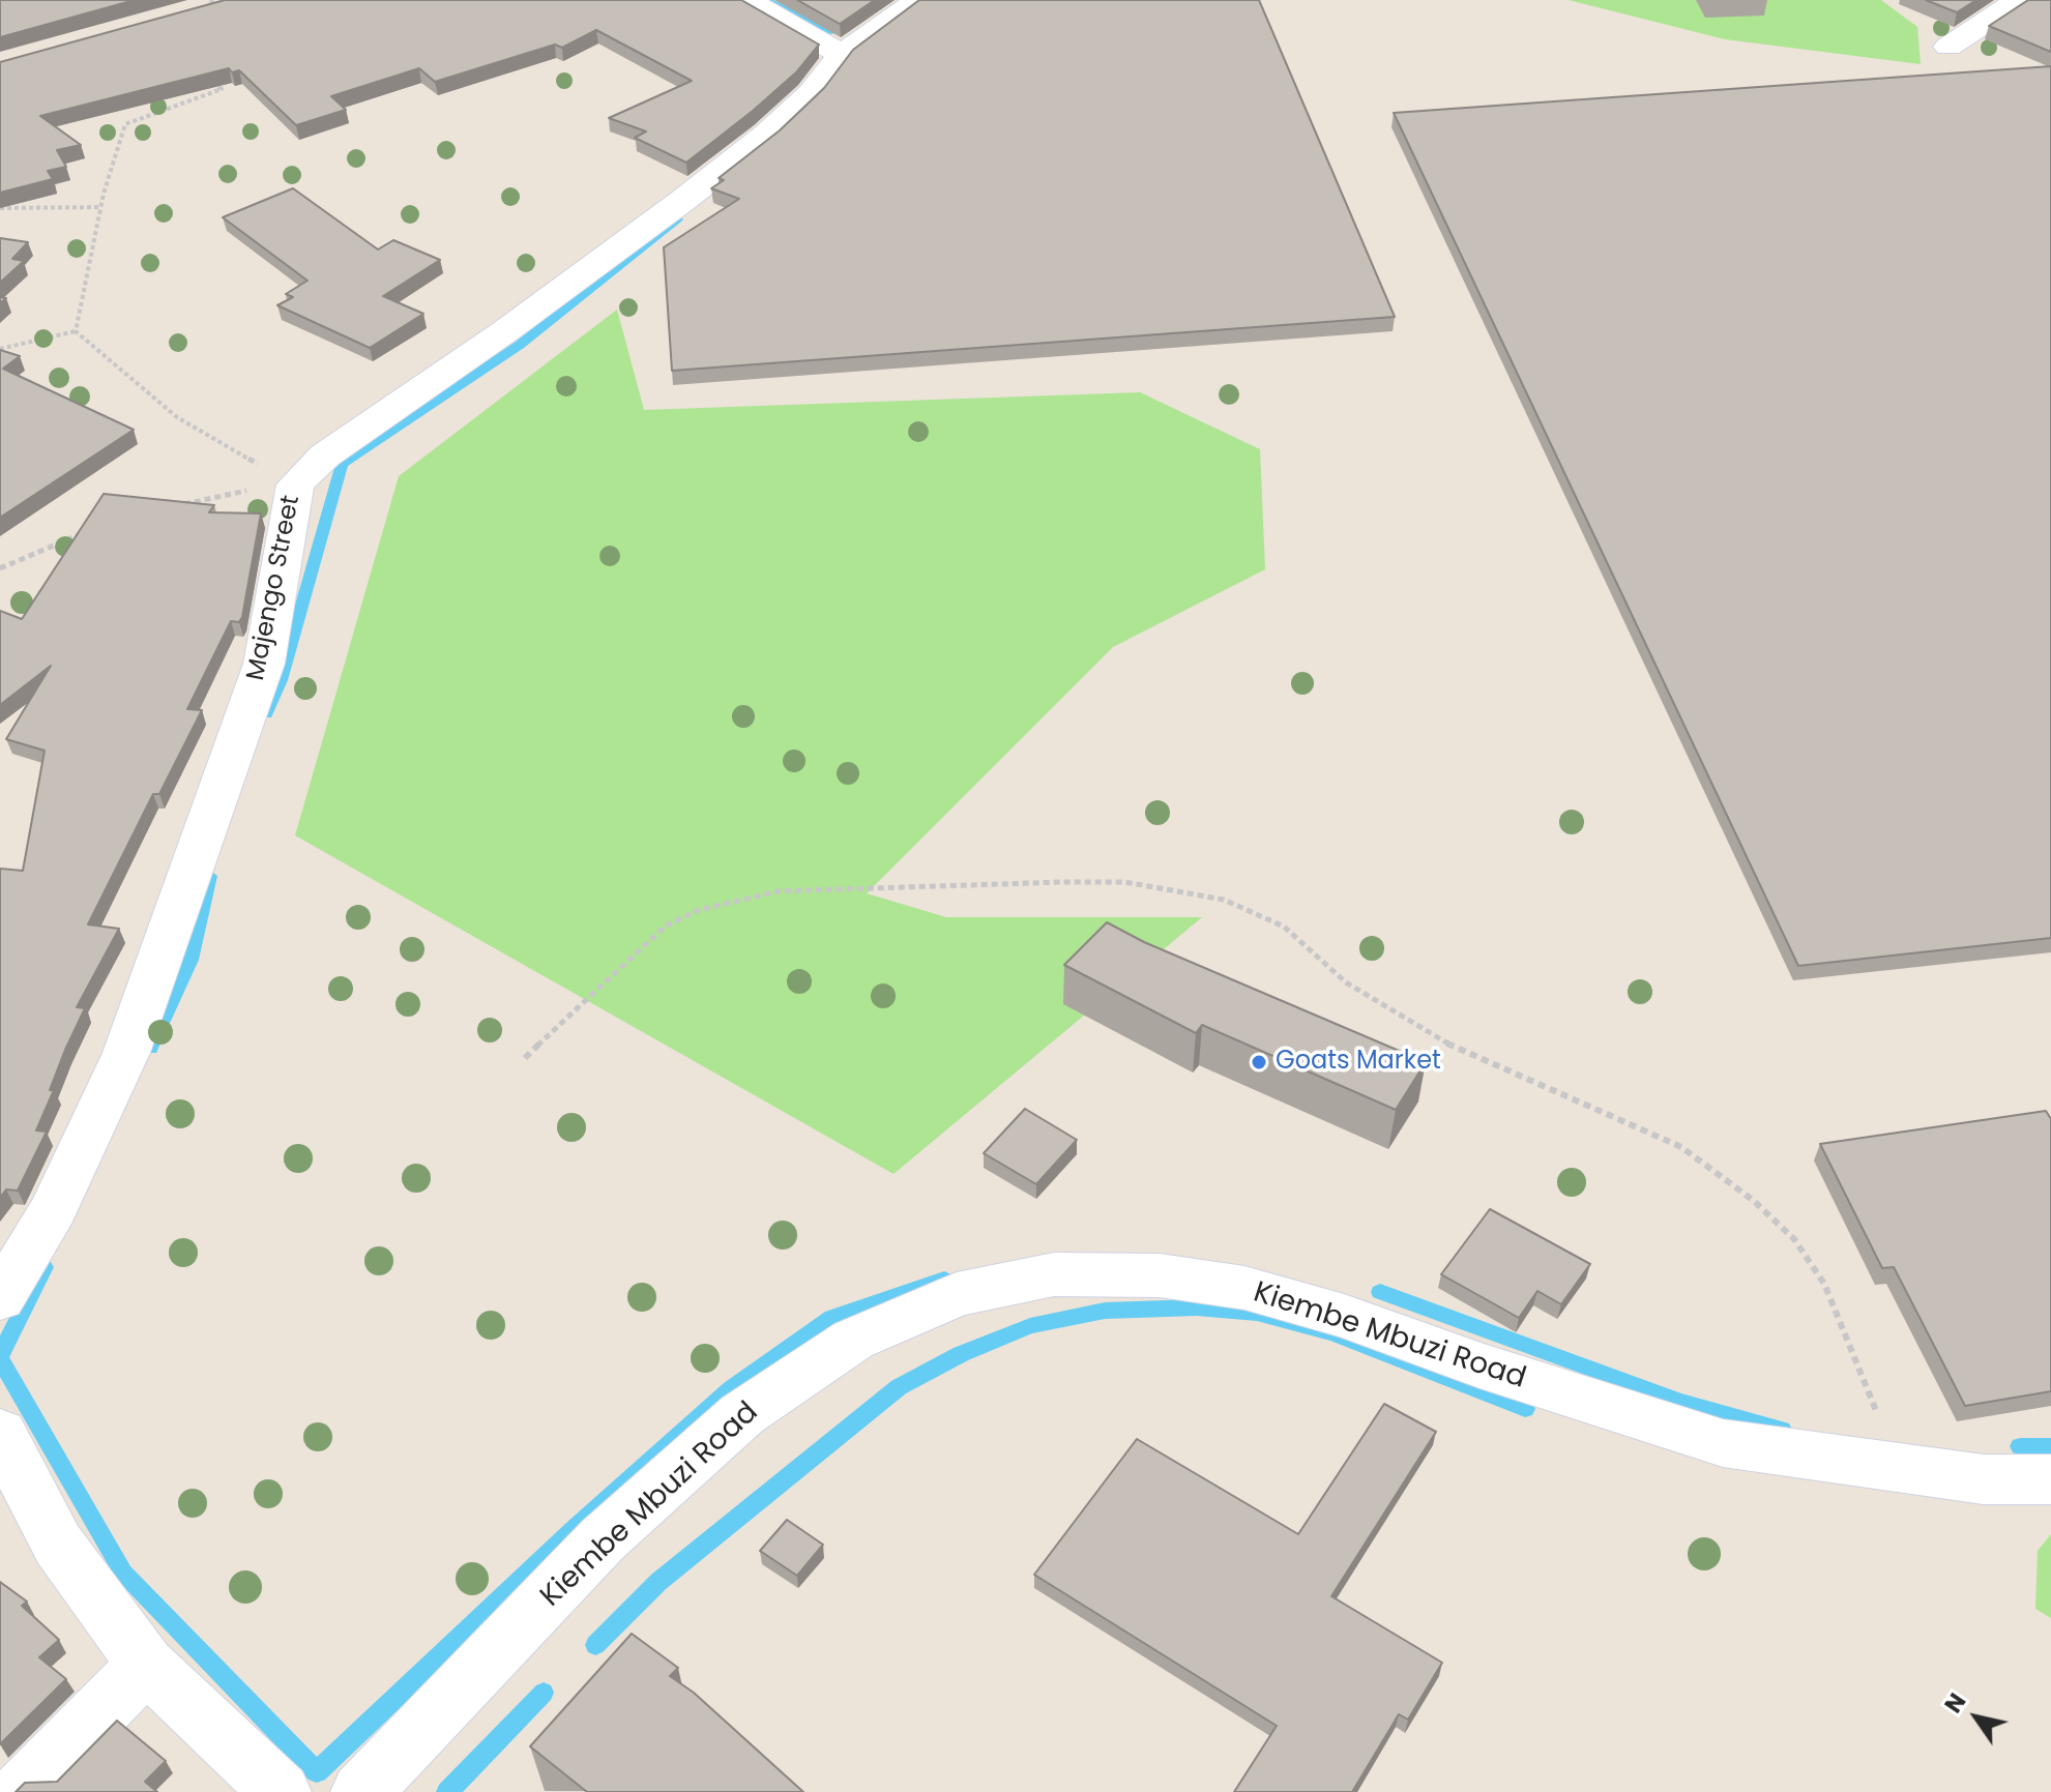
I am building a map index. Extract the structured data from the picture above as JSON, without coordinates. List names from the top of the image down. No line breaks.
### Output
{"streets":{"street":["Majengo Street","Kiembe Mbuzi Road"]},"places":["Goats Market"],"north":"top left"}
